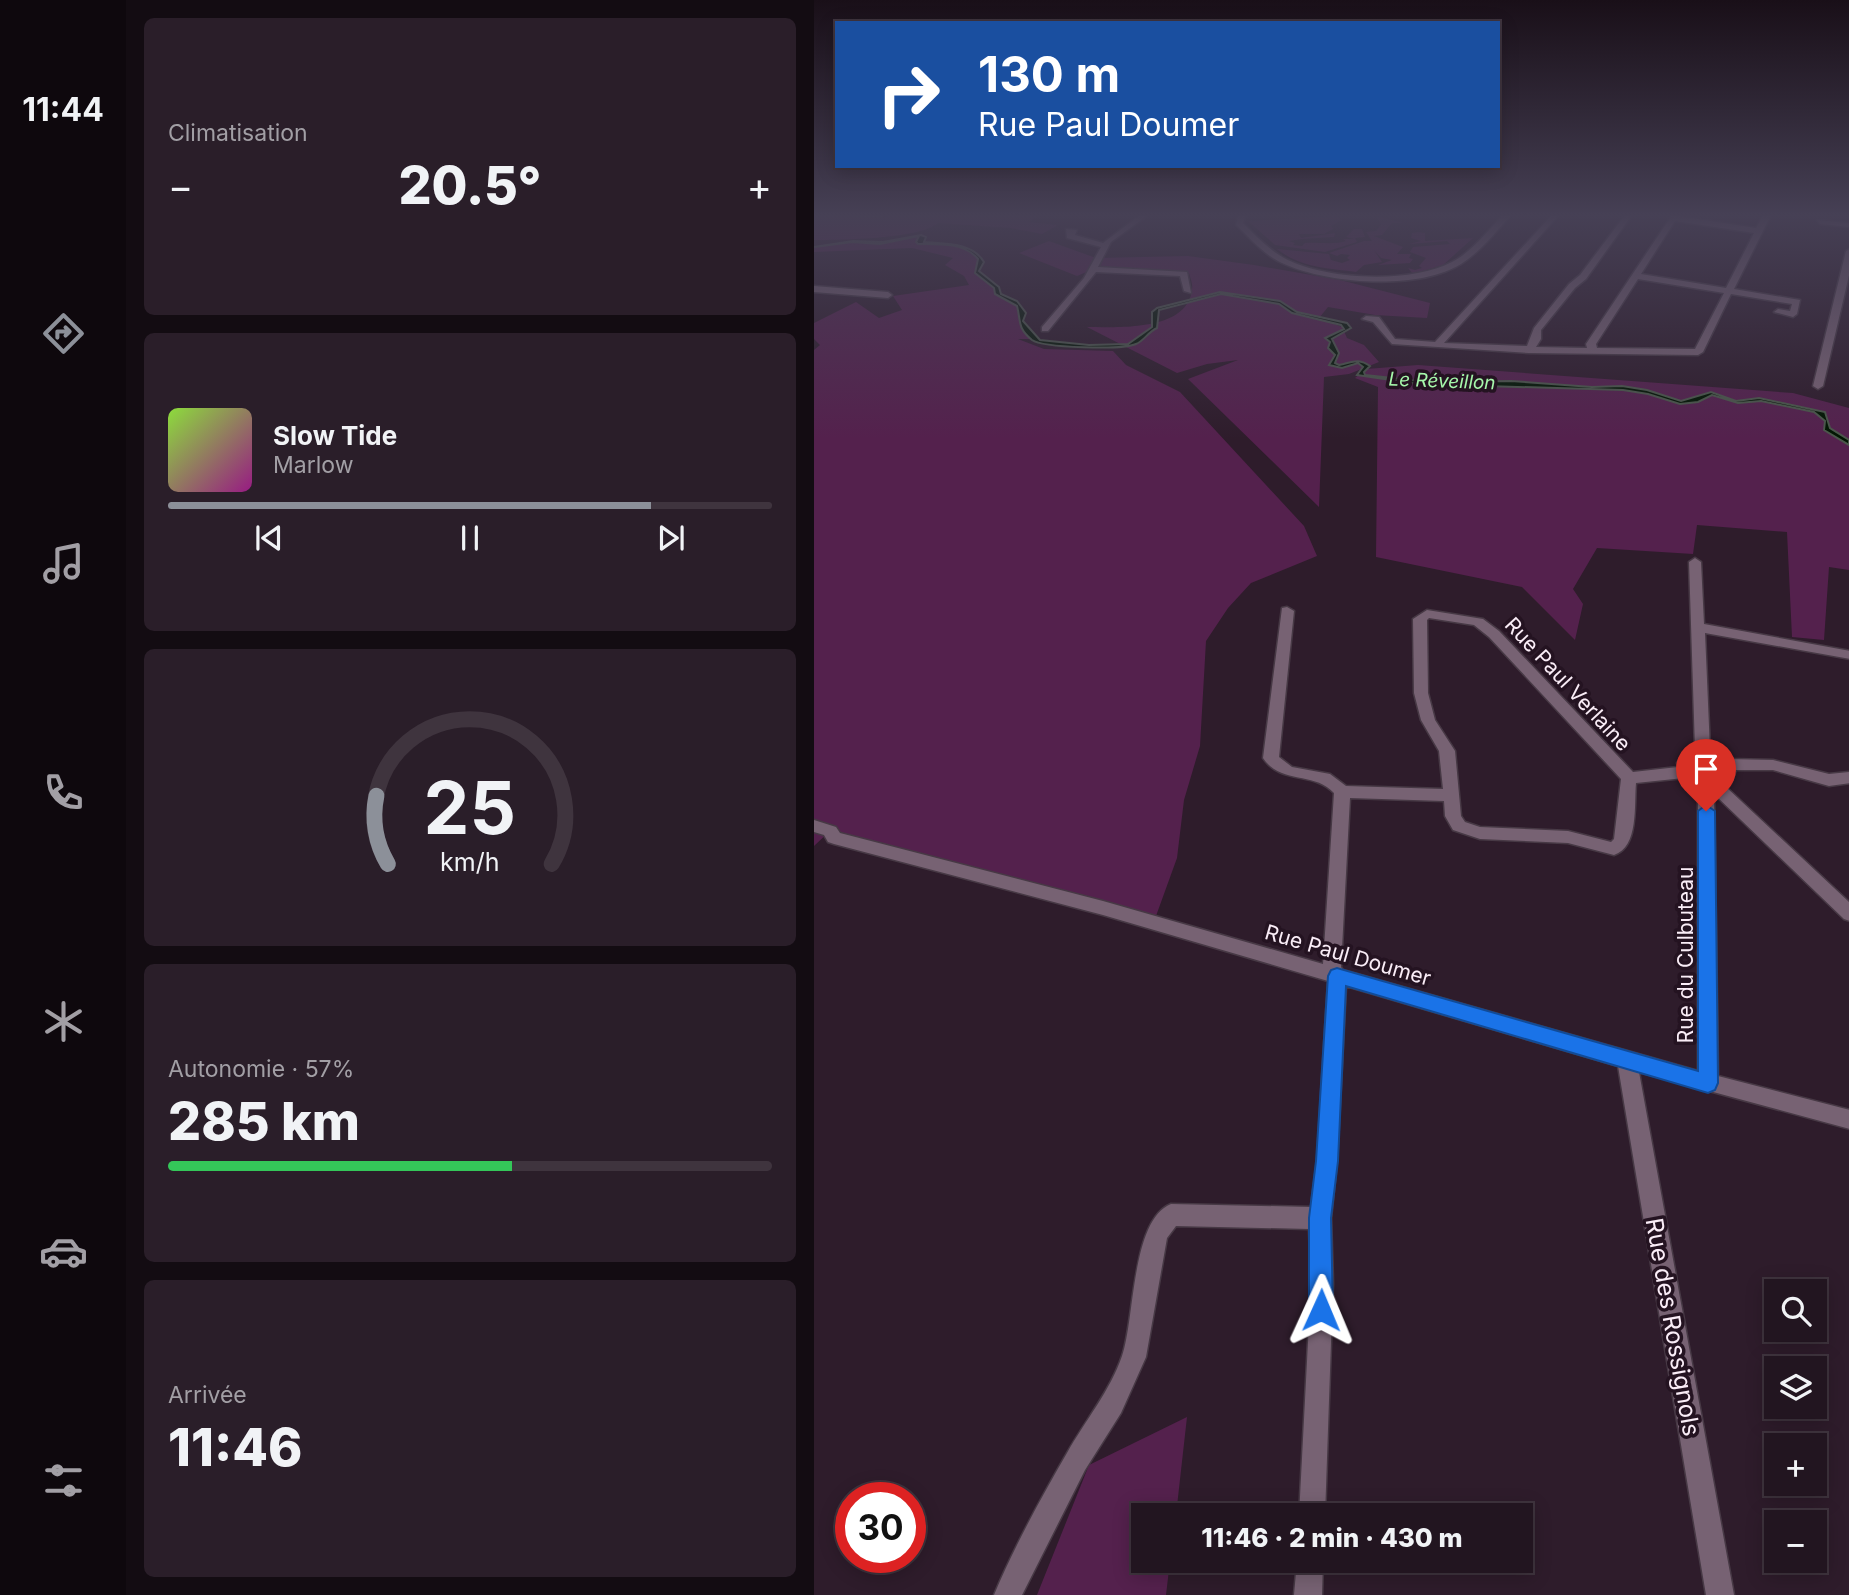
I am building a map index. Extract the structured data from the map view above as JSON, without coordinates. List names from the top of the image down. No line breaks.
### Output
{"streets":{"street":["Rue Paul Verlaine","Rue Paul Doumer","Rue du Culbuteau","Rue des Rossignols"]},"crossings":[["Rue Paul Verlaine","Rue du Culbuteau"],["Rue Paul Doumer","Rue du Culbuteau"],["Rue Paul Doumer","Rue des Rossignols"]],"water":["Le Réveillon"],"page":{"tabs":"11:44","tile":["Climatisation",["Autonomie · 57%","285 km"],["Arrivée","11:46"]],"turn":["130 m","Rue Paul Doumer"],"heat":["−","20.5°","+"],"song":["Slow Tide","Marlow"],"map_buttons":["+","−"],"limit":"30","trip":"11:46 · 2 min · 430 m","gauge":["25","km/h"]}}
